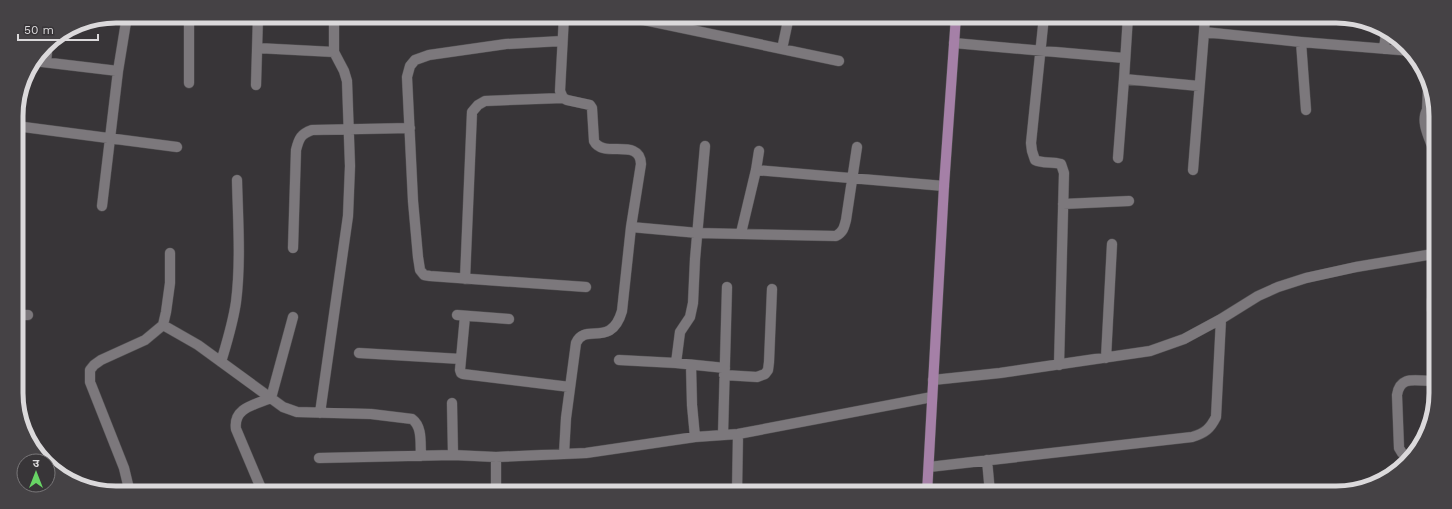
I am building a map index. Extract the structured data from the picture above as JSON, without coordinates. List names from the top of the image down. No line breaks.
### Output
{"scale_bar":"50 m","north":"top"}
